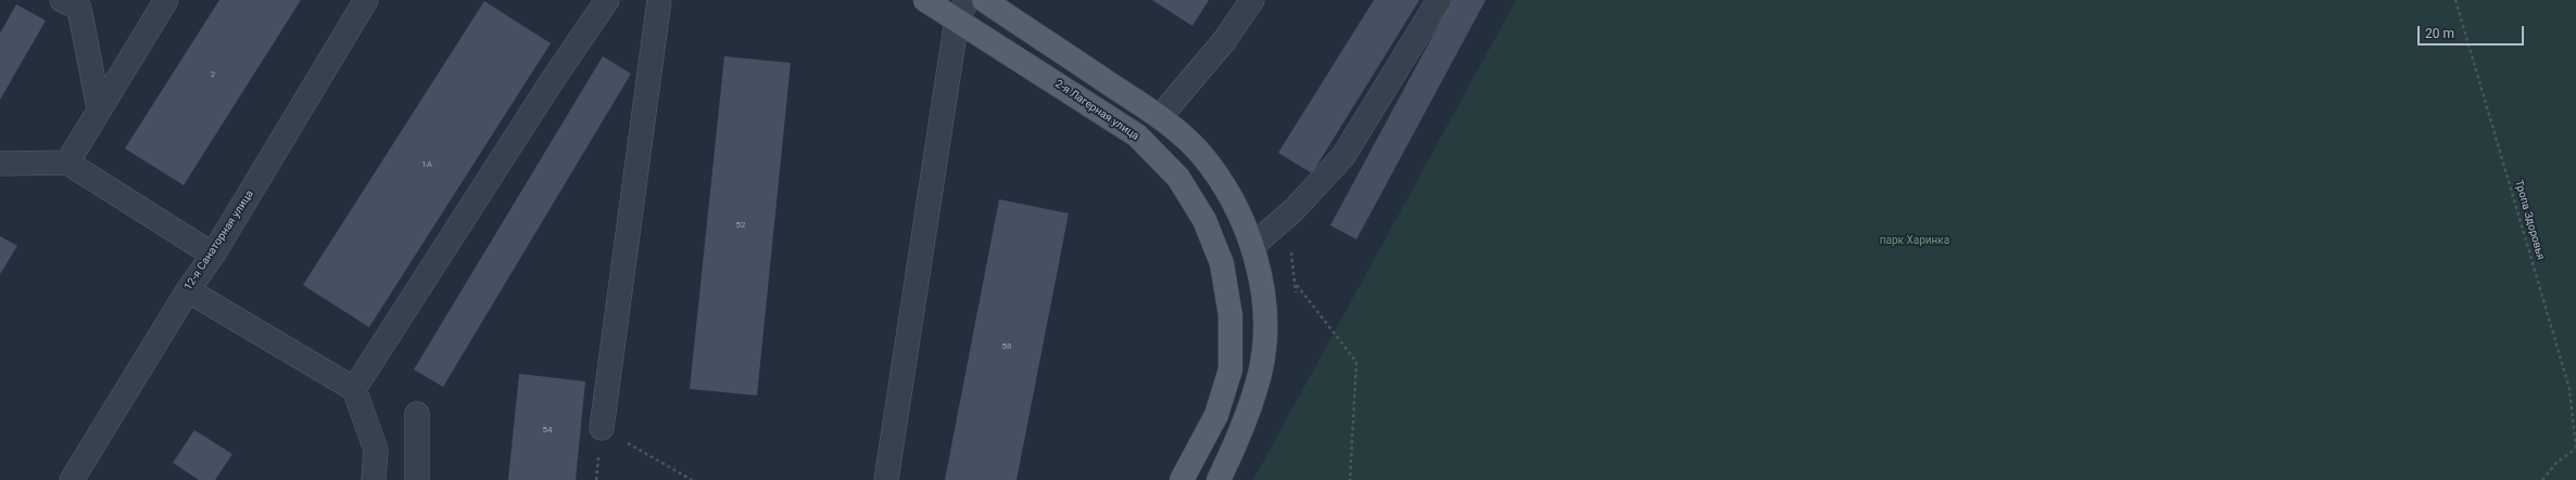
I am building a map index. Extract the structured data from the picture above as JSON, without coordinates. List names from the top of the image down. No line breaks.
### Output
{"streets":{"main road":["2-я Лагерная улица"],"street":["12-я Санаторная улица"],"path":["Тропа Здоровья"]},"parks":["парк Харинка"],"house_numbers":["2","1А","52","58","54"],"scale_bar":"20 m"}
